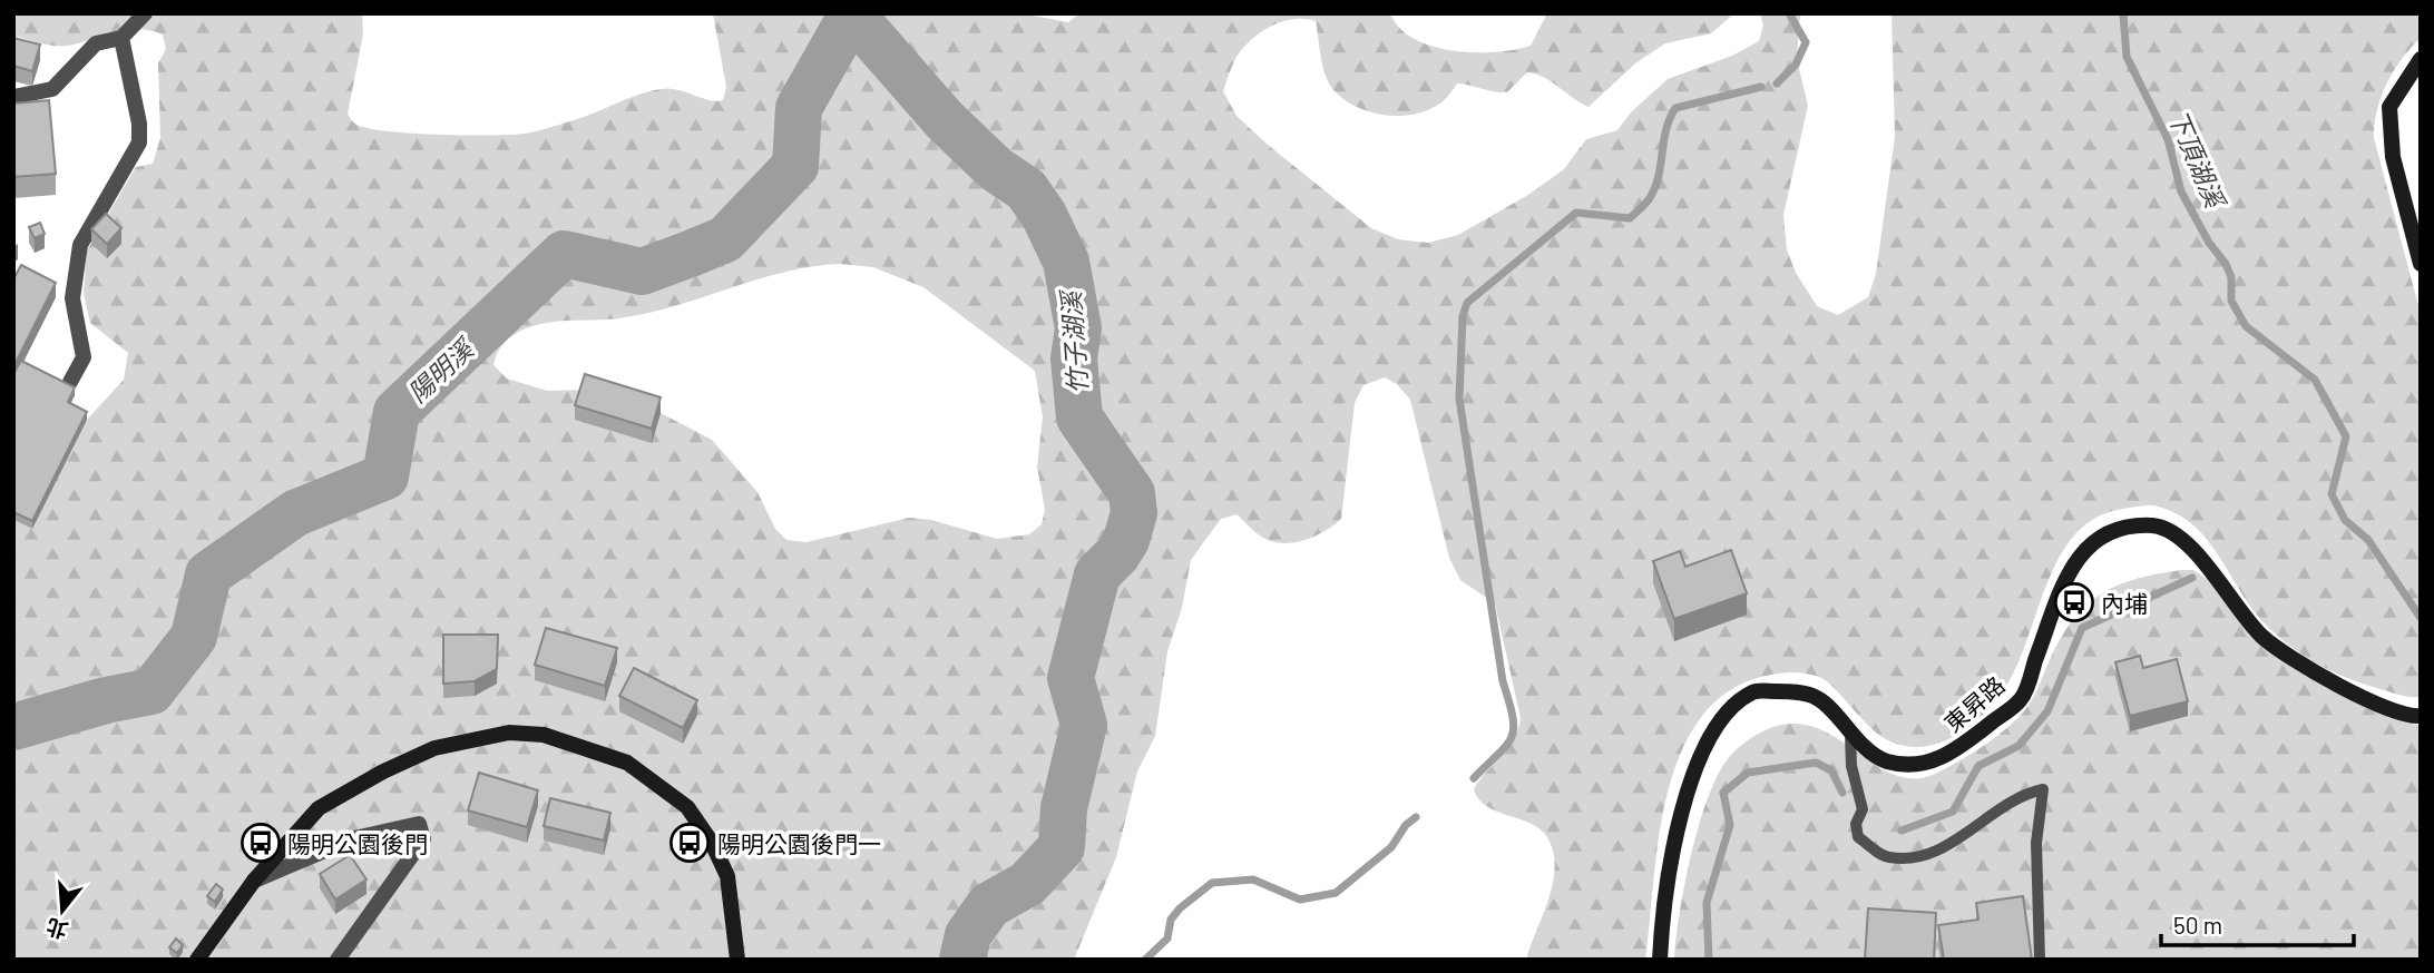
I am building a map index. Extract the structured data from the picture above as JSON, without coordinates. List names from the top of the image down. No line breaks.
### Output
{"streets":{"street":["東昇路"]},"water":["下頂湖溪","竹子湖溪","陽明溪"],"places":{"bus stop":["內埔","陽明公園後門","陽明公園後門一"]},"scale_bar":"50 m","north":"bottom"}
